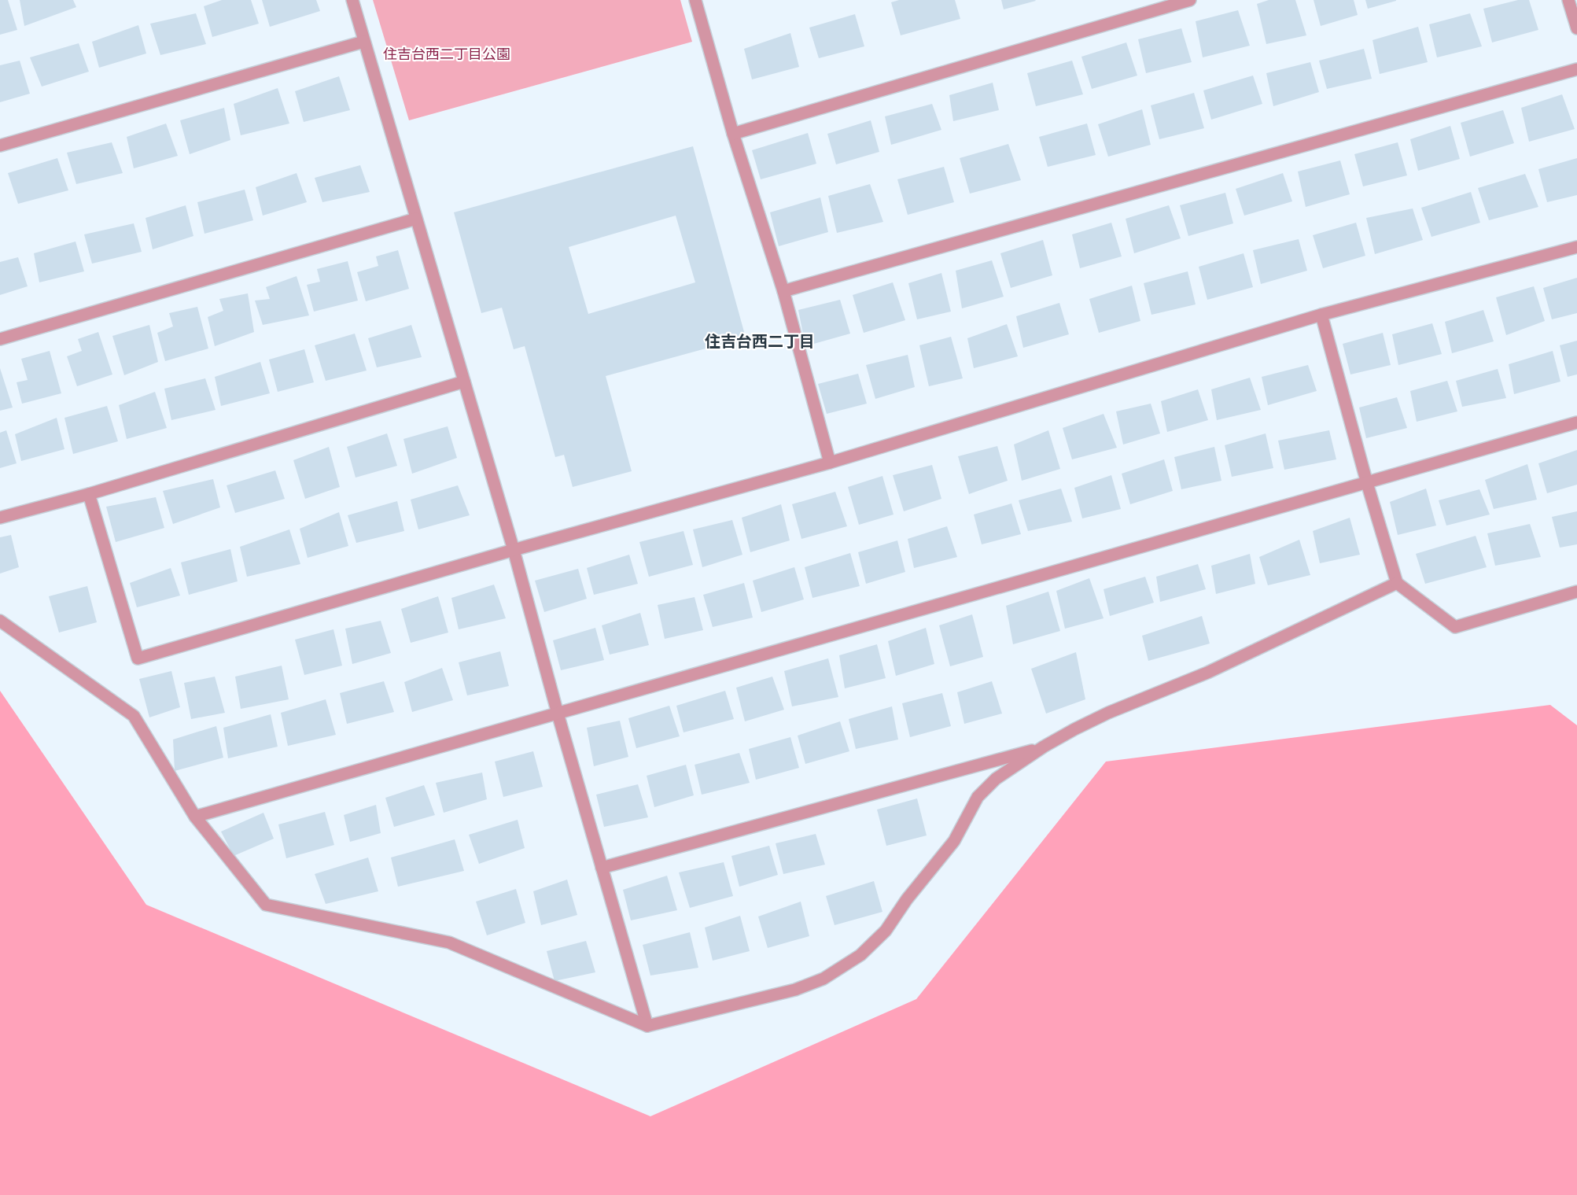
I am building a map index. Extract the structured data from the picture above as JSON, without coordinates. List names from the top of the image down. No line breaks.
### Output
{"districts":["住吉台西二丁目"],"parks":["住吉台西二丁目公園"]}
